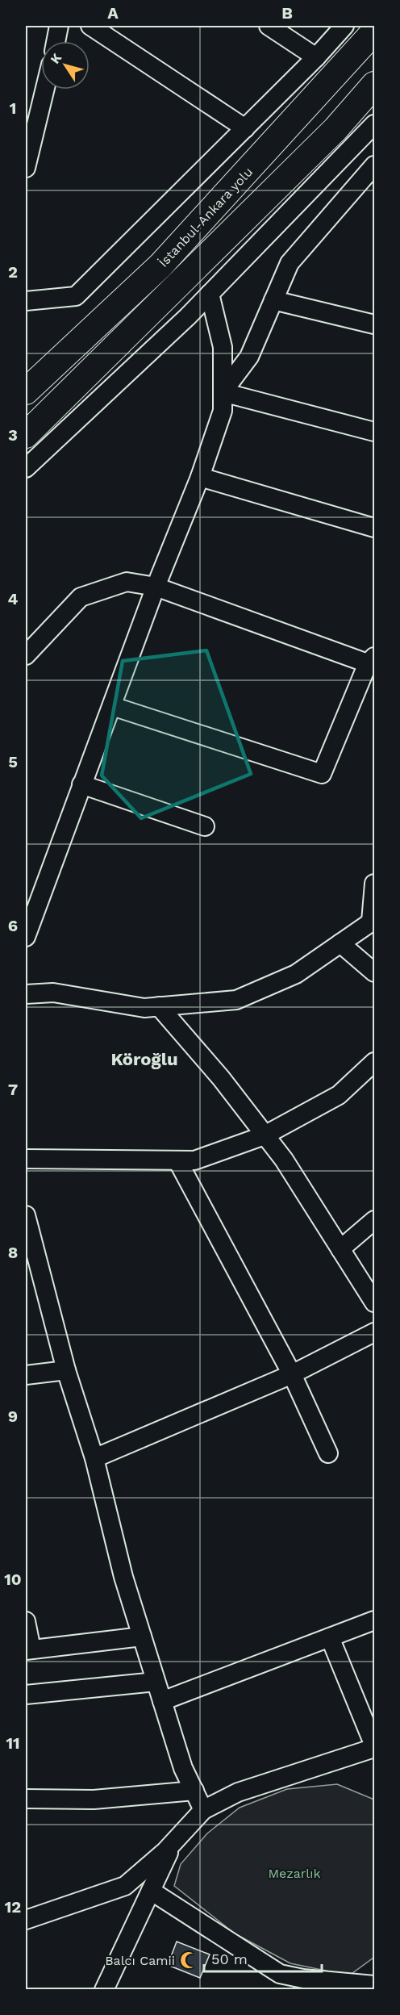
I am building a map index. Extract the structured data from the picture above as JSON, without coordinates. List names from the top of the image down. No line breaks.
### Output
{"streets":{"highway":["İstanbul-Ankara yolu"]},"districts":["Köroğlu"],"parks":["Mezarlık"],"places":{"mosque":["Balcı Camii"]},"scale_bar":"50 m","north":"top left","grid":{"columns":["A","B"],"rows":["1","2","3","4","5","6","7","8","9","10","11","12"]}}
